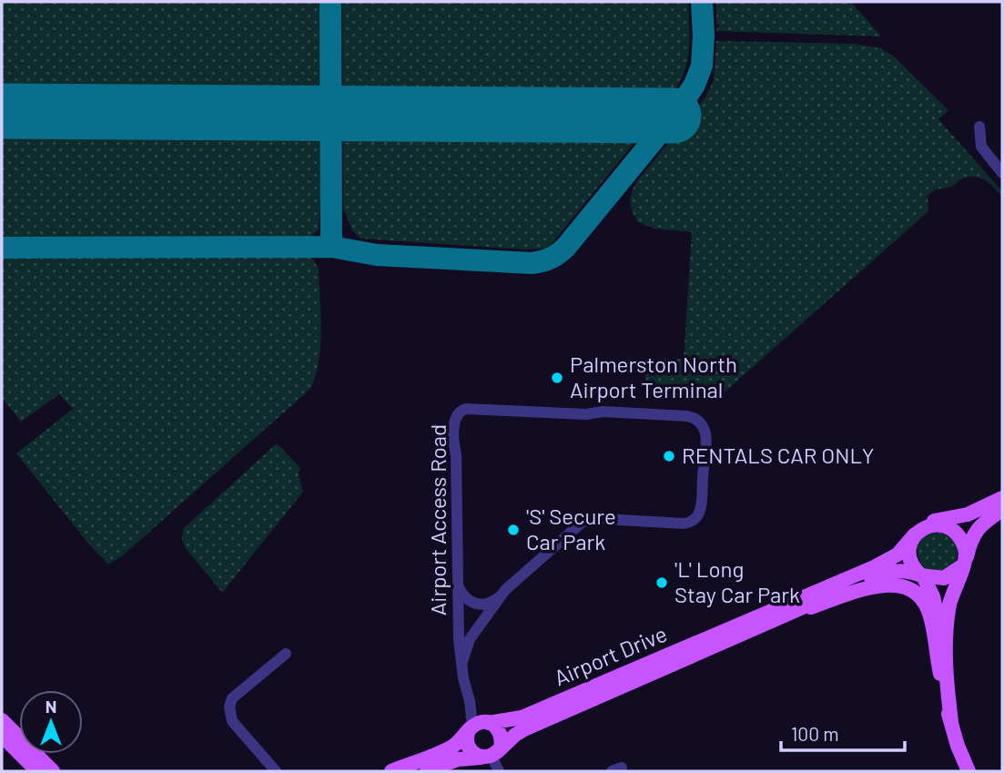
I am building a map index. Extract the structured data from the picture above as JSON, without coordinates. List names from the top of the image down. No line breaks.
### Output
{"streets":{"main road":["Airport Drive"],"street":["Airport Access Road"]},"crossings":[["Airport Access Road","Airport Drive"]],"places":["Palmerston North Airport Terminal","RENTALS CAR ONLY","'S' Secure Car Park","'L' Long Stay Car Park"],"scale_bar":"100 m","north":"top"}
